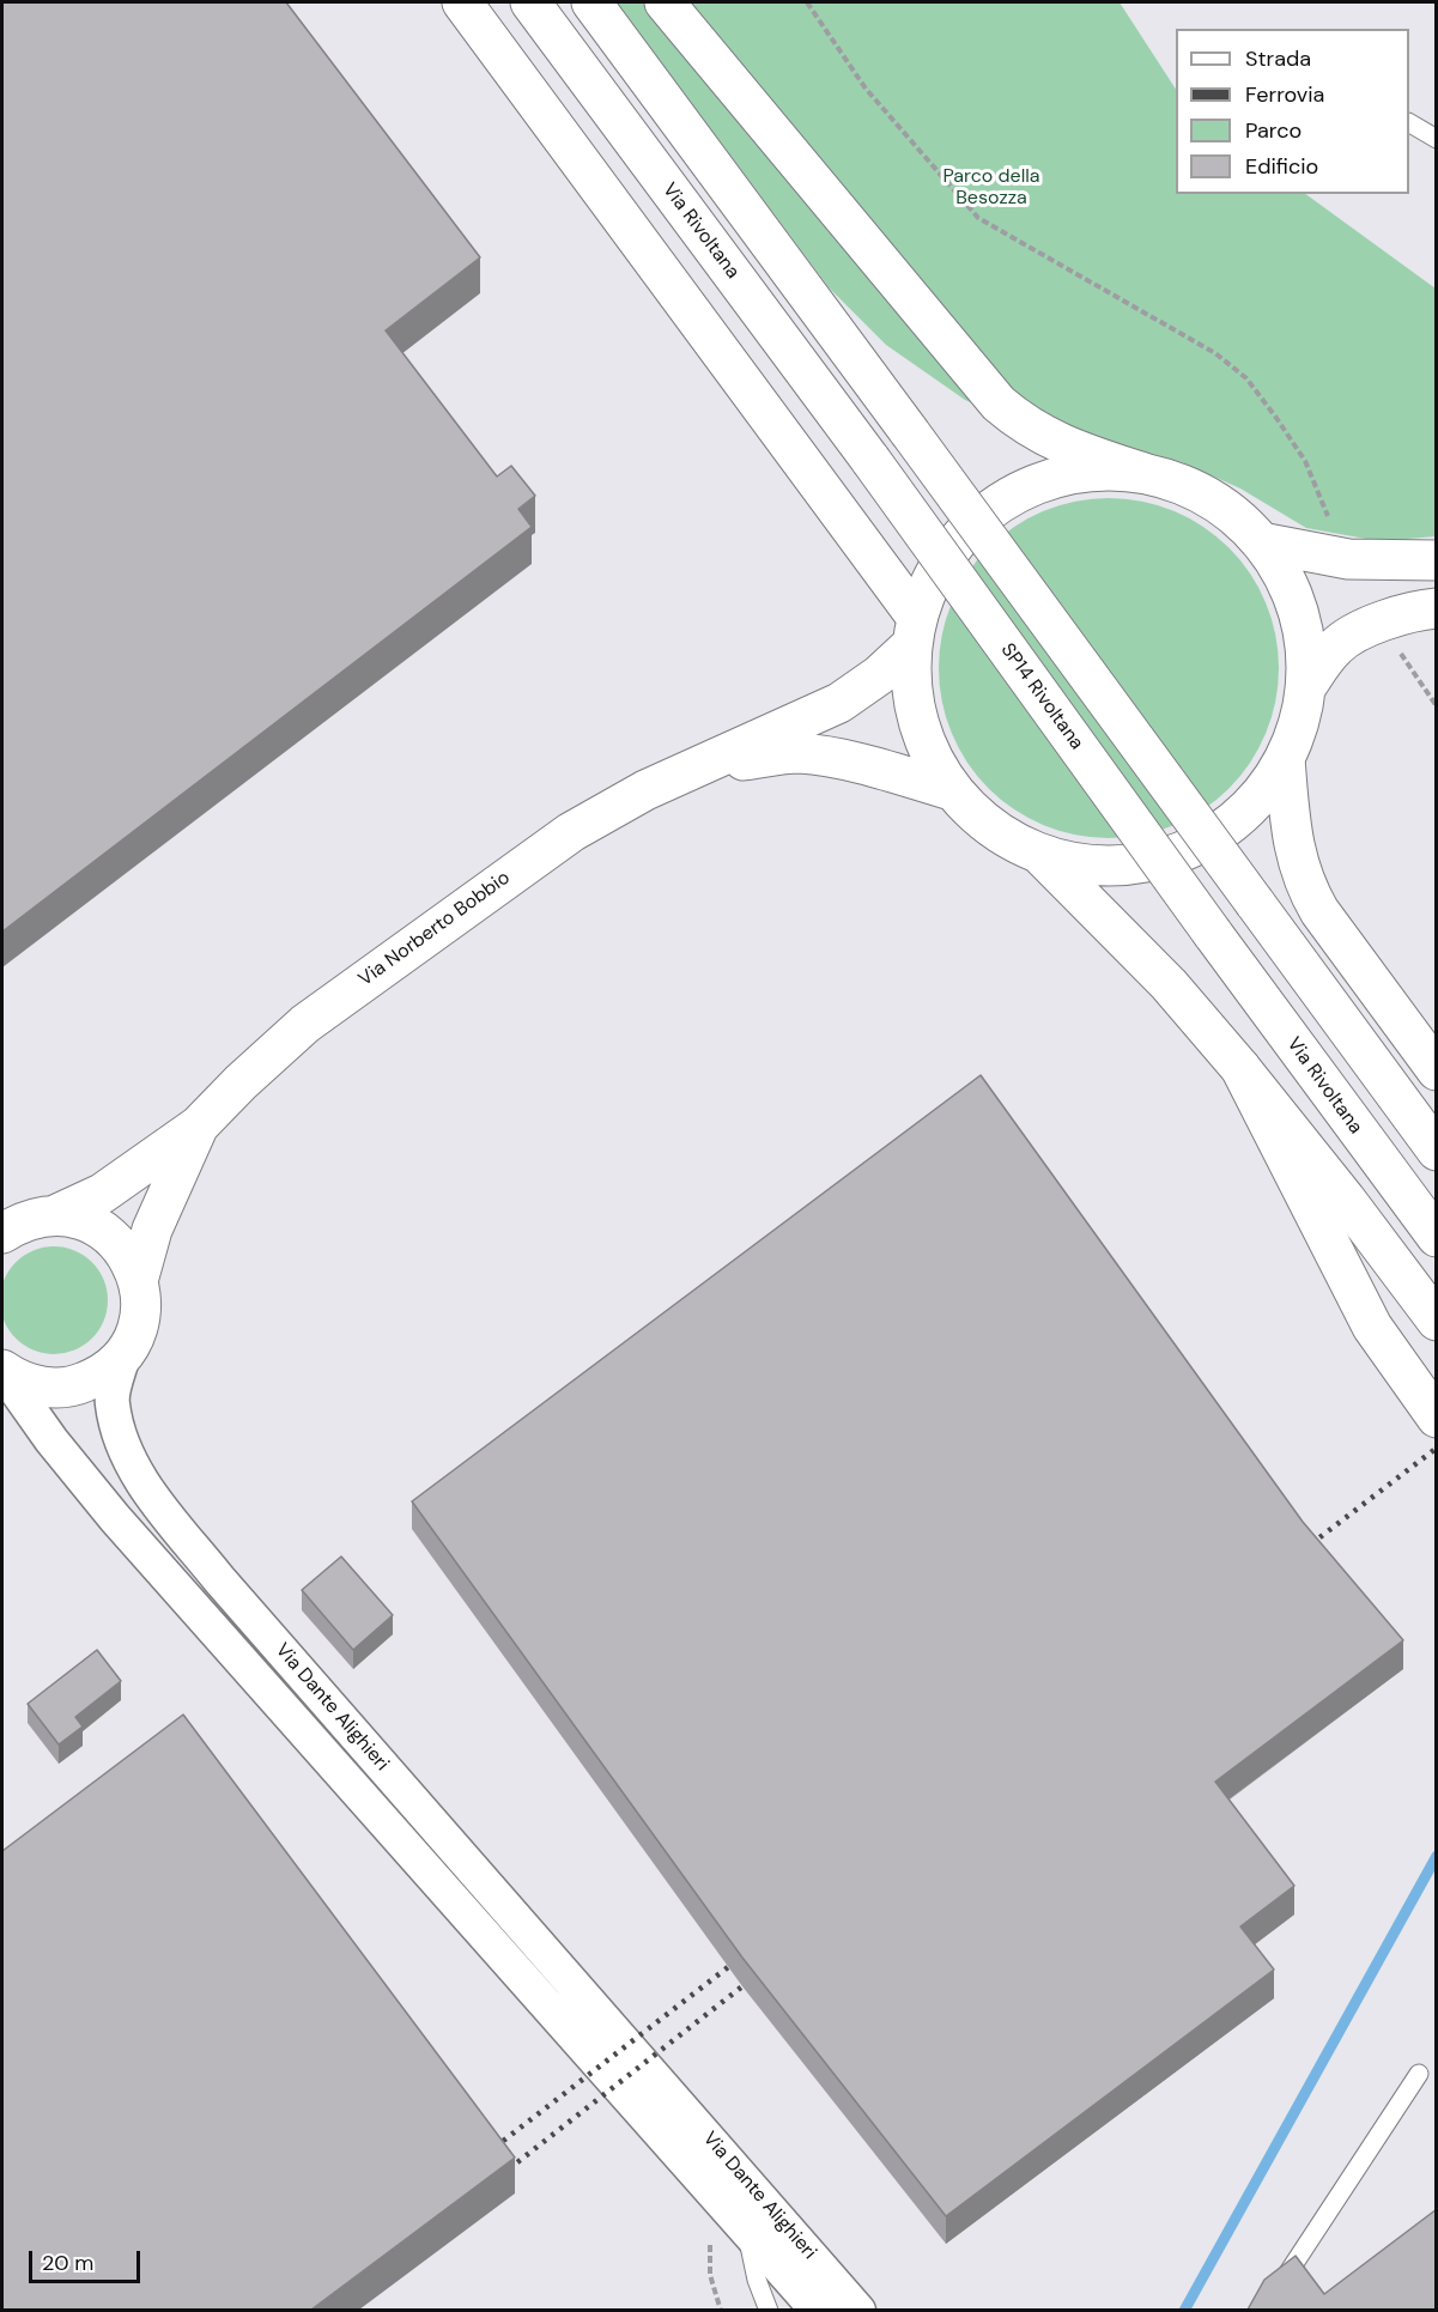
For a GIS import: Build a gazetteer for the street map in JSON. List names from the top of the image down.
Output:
{
  "streets": {
    "main road": ["Via Rivoltana", "SP14 Rivoltana", "Via Norberto Bobbio"],
    "street": ["Via Dante Alighieri"]
  },
  "crossings": [
    ["Via Rivoltana", "SP14 Rivoltana"]
  ],
  "parks": ["Parco della Besozza"],
  "legend": [
    "Strada",
    "Ferrovia",
    "Parco",
    "Edificio"
  ],
  "scale_bar": "20 m"
}
